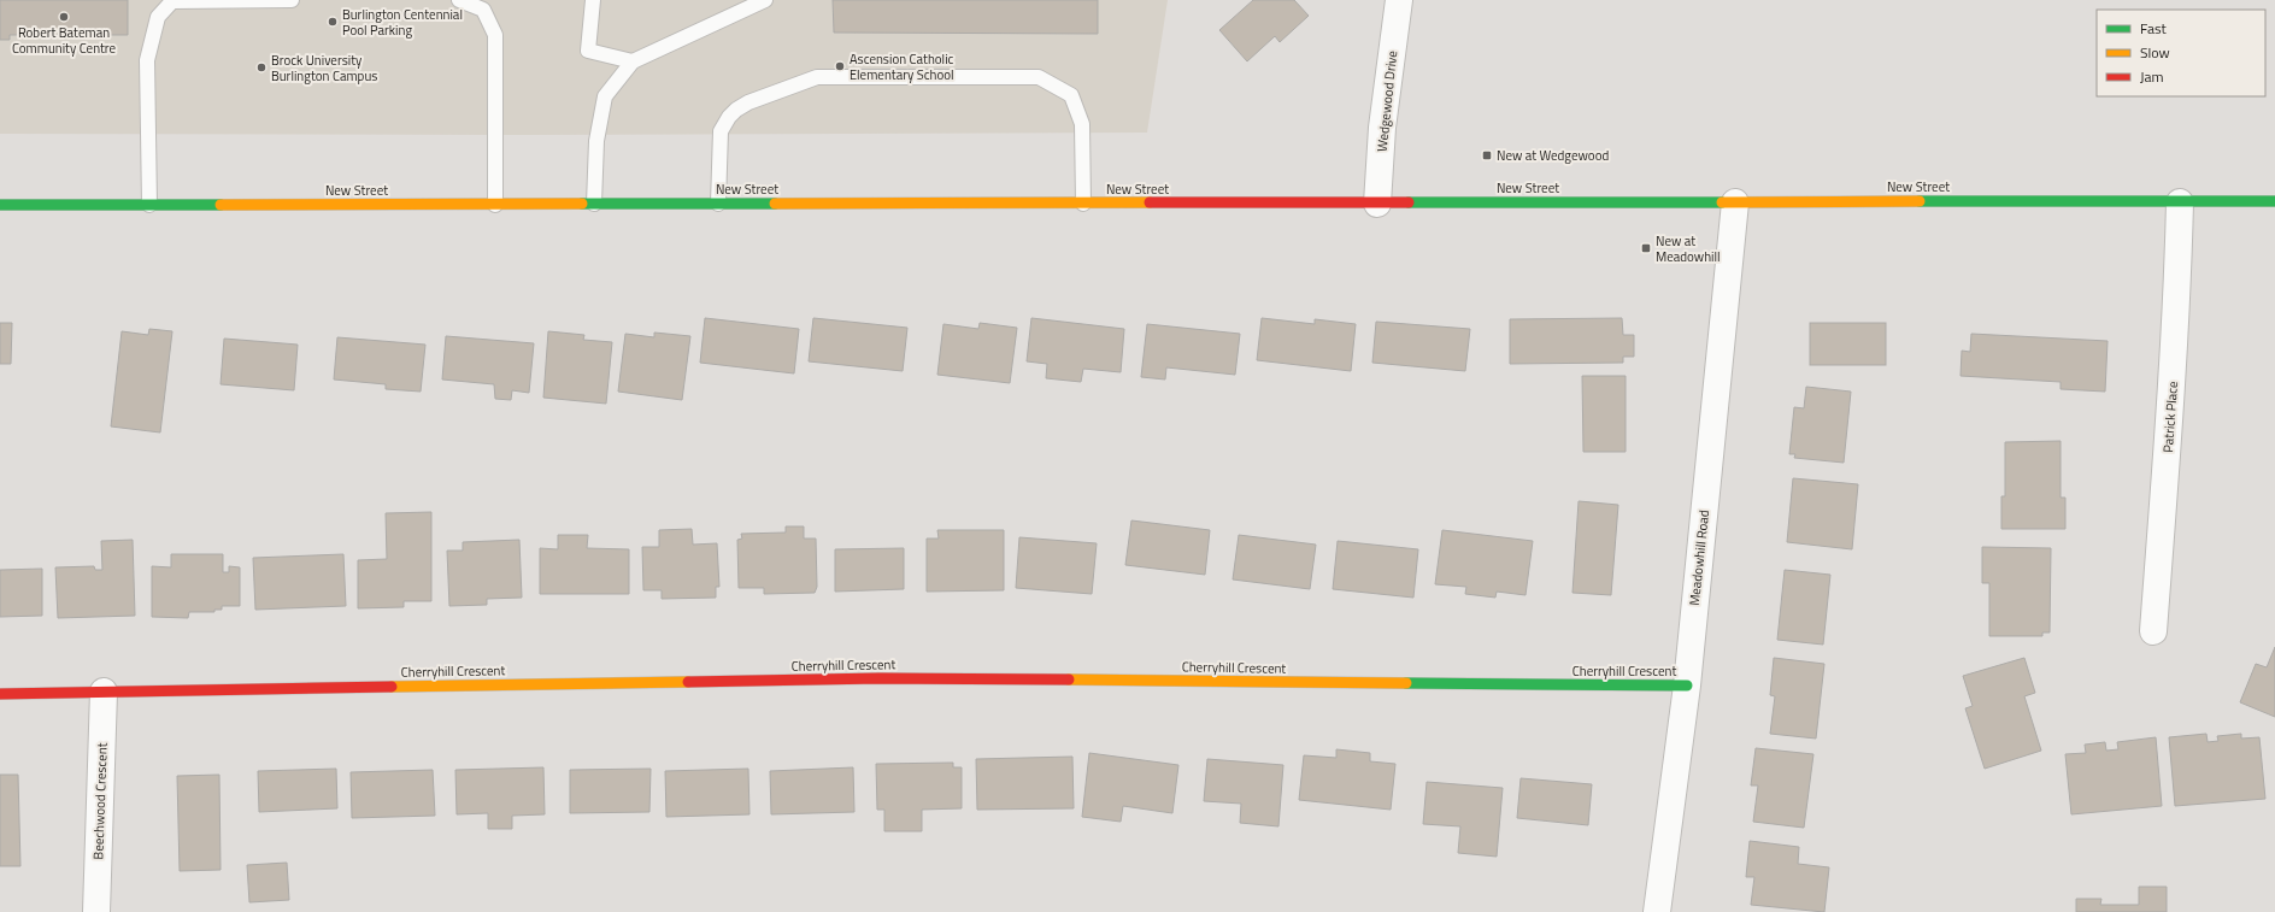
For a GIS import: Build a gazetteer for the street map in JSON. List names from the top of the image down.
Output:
{
  "streets": {
    "main road": ["New Street", "Cherryhill Crescent"],
    "street": [
      "Wedgewood Drive",
      "Patrick Place",
      "Meadowhill Road",
      "Beechwood Crescent"
    ]
  },
  "crossings": [
    ["Wedgewood Drive", "New Street"],
    ["New Street", "Patrick Place"],
    ["New Street", "Meadowhill Road"],
    ["Meadowhill Road", "Cherryhill Crescent"],
    ["Cherryhill Crescent", "Beechwood Crescent"]
  ],
  "places": {
    "other": [
      "Robert Bateman Community Centre",
      "Burlington Centennial Pool Parking",
      "Ascension Catholic Elementary School",
      "Brock University Burlington Campus"
    ],
    "transit": ["New at Wedgewood", "New at Meadowhill"]
  },
  "legend": ["Fast", "Slow", "Jam"]
}
